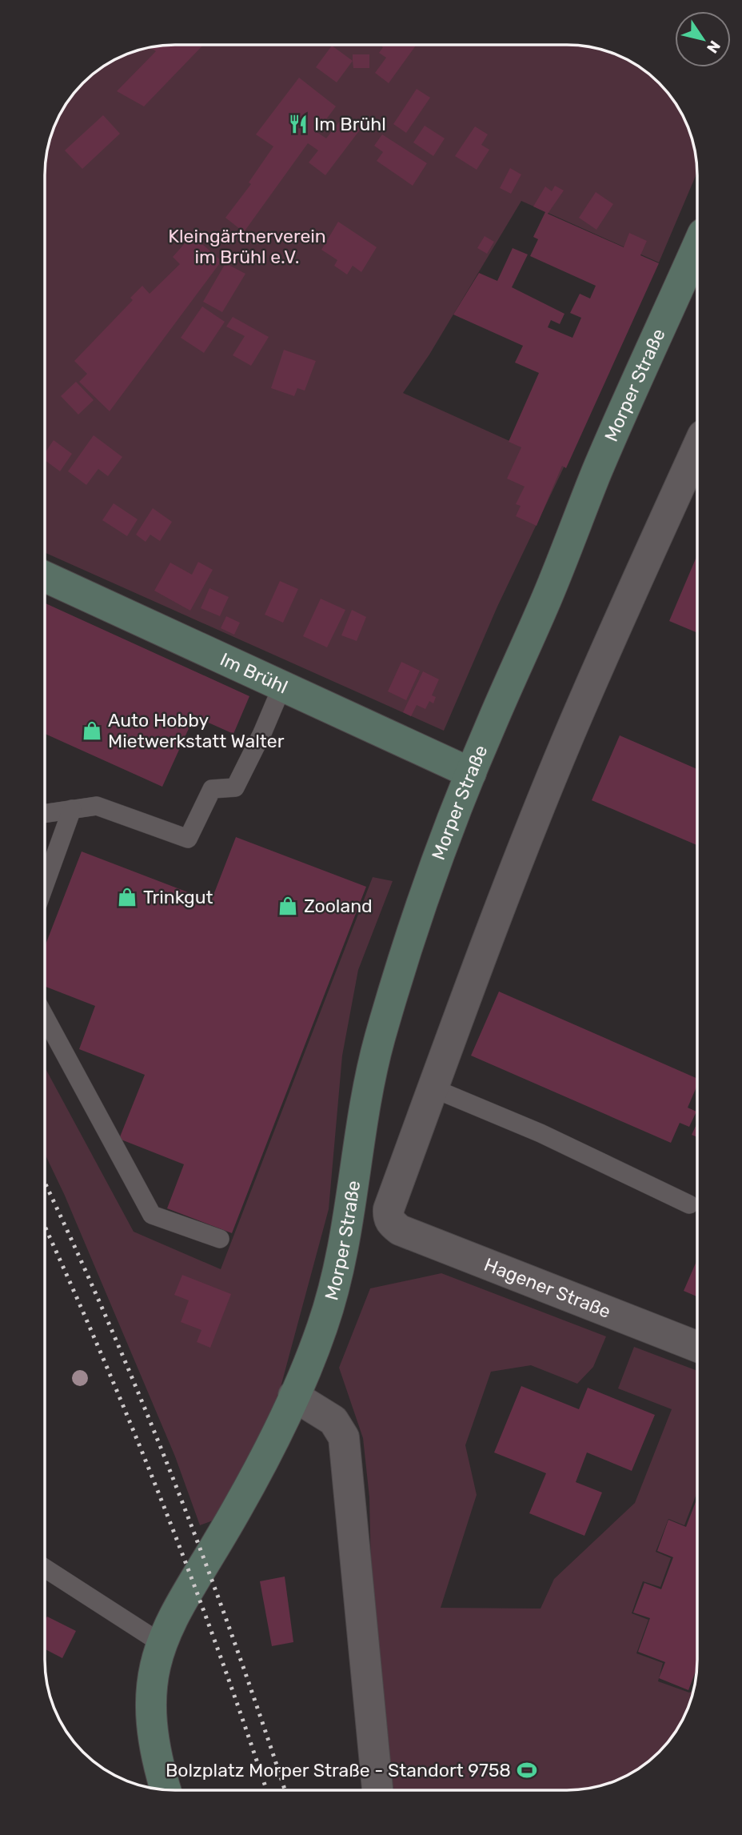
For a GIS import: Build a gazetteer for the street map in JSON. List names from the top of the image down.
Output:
{
  "streets": {
    "main road": ["Morper Straße", "Im Brühl"],
    "street": ["Hagener Straße"]
  },
  "crossings": [
    ["Morper Straße", "Im Brühl"]
  ],
  "parks": ["Kleingärtnerverein im Brühl e.V."],
  "places": {
    "restaurant": ["Im Brühl"],
    "shop": ["Auto Hobby Mietwerkstatt Walter", "Trinkgut", "Zooland"],
    "sports": ["Bolzplatz Morper Straße - Standort 9758"]
  },
  "north": "bottom right"
}
